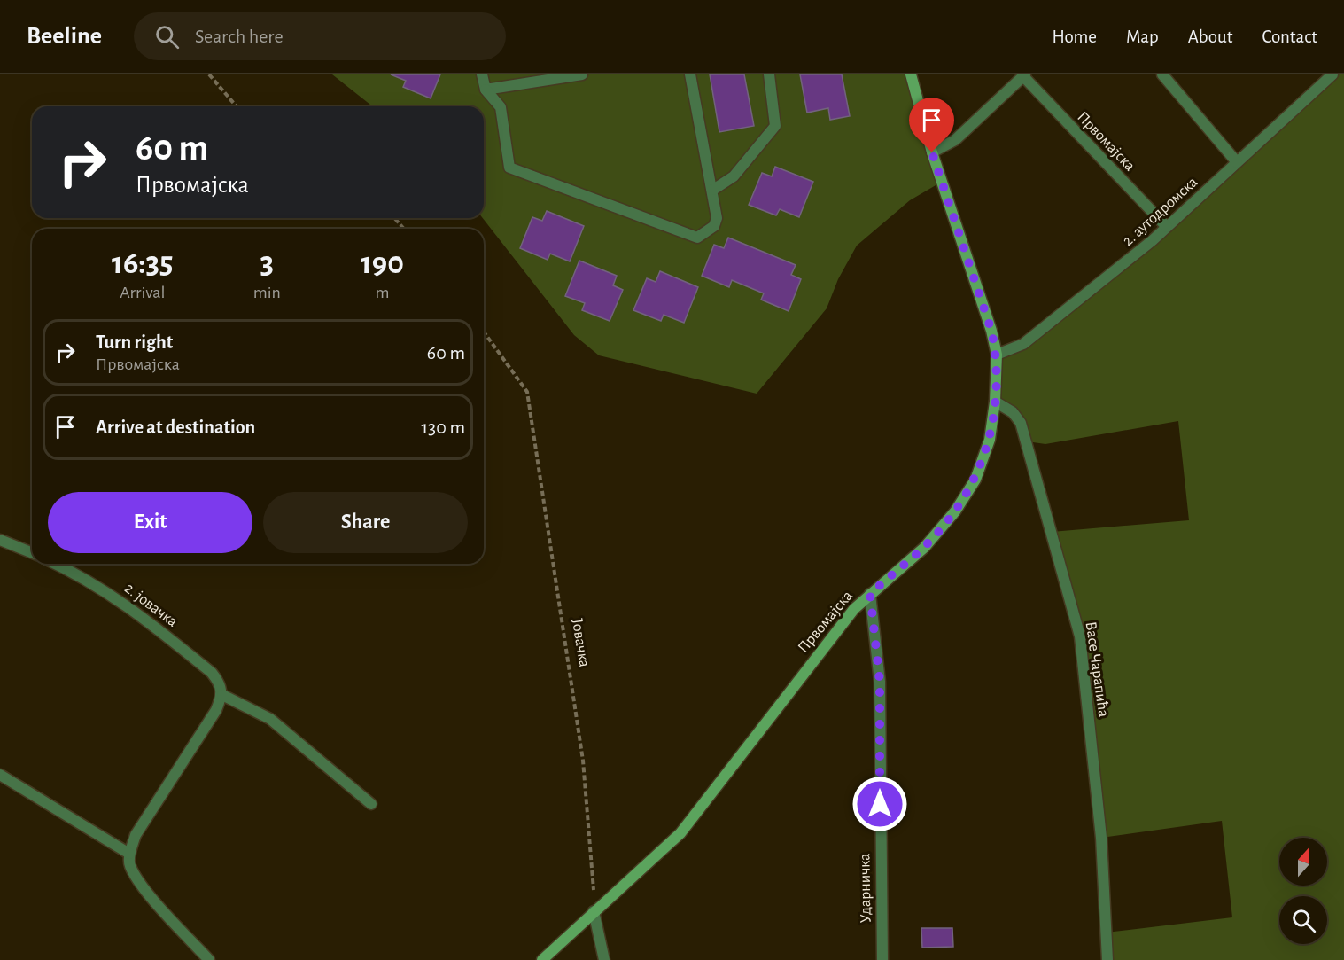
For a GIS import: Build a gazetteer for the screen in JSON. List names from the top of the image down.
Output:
{
  "streets": {
    "main road": ["Првомајска"],
    "street": [
      "2. аутодромска",
      "2. јовачка",
      "Васе Чарапића",
      "Ударничка"
    ],
    "path": ["Јовачка"]
  },
  "crossings": [
    ["Првомајска", "2. аутодромска"],
    ["Првомајска", "Јовачка"],
    ["Првомајска", "Васе Чарапића"],
    ["Првомајска", "Ударничка"]
  ],
  "north": "top",
  "page": {
    "header": "Beeline",
    "search": "Search here",
    "nav": [
      "Home",
      "Map",
      "About",
      "Contact"
    ],
    "turn": ["60 m", "Првомајска"],
    "eta": [
      "16:35",
      "Arrival",
      "3",
      "min",
      "190",
      "m"
    ],
    "list": [
      {
        "name": "Turn right",
        "note": "Првомајска",
        "value": "60 m"
      },
      {
        "name": "Arrive at destination",
        "value": "130 m"
      }
    ],
    "buttons": ["Exit", "Share"]
  }
}
